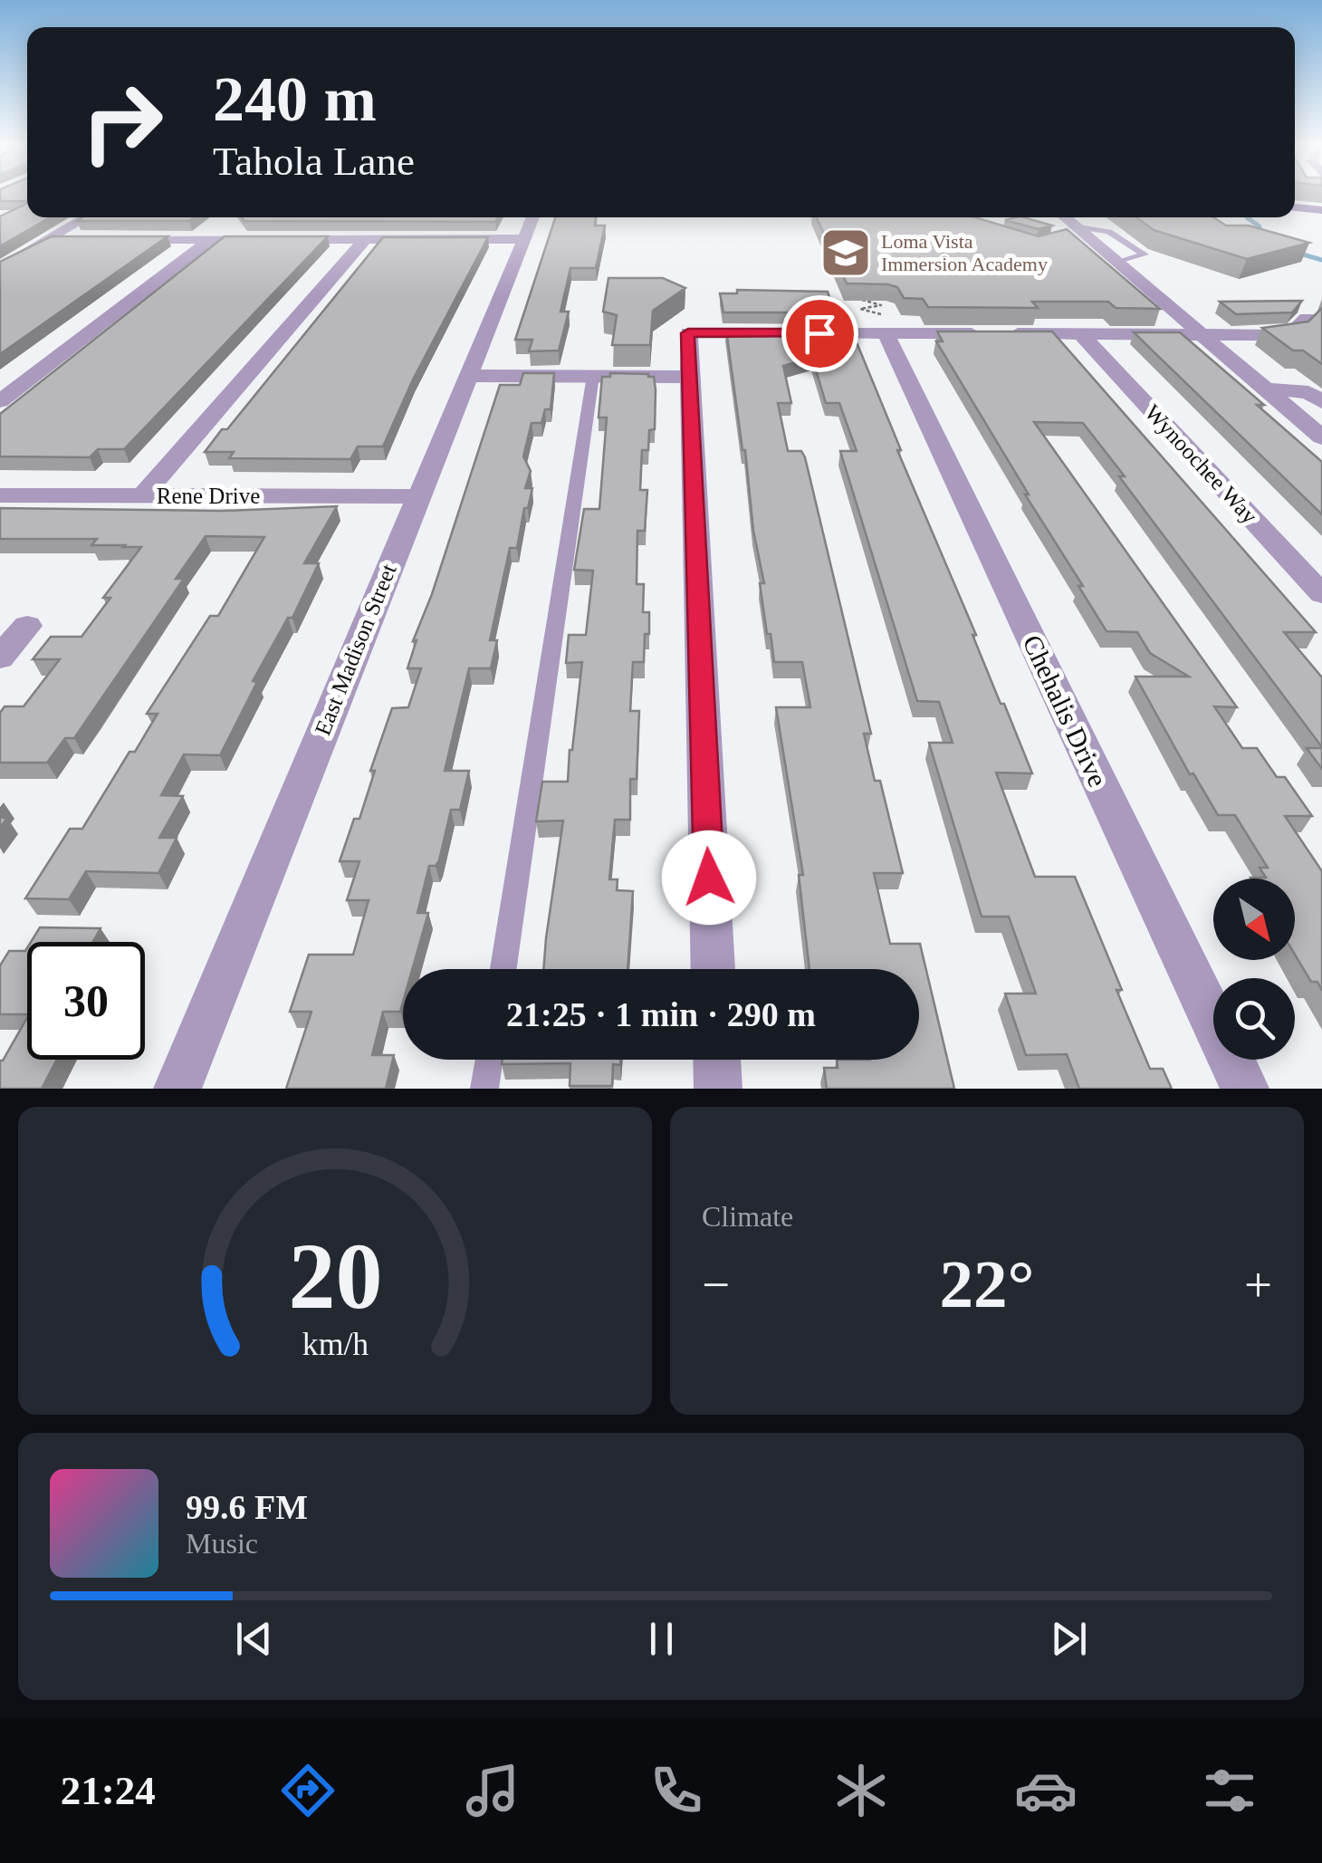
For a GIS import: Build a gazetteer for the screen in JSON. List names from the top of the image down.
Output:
{
  "streets": {
    "street": [
      "Wynoochee Way",
      "Rene Drive",
      "East Madison Street",
      "Chehalis Drive"
    ]
  },
  "crossings": [
    ["Rene Drive", "East Madison Street"]
  ],
  "places": {
    "school or university": ["Loma Vista Immersion Academy"]
  },
  "north": "bottom right",
  "page": {
    "turn": ["240 m", "Tahola Lane"],
    "limit": "30",
    "trip": "21:25 · 1 min · 290 m",
    "tile": "Climate",
    "heat": ["−", "22°", "+"],
    "song": ["99.6 FM", "Music"],
    "tabs": "21:24",
    "gauge": ["20", "km/h"]
  }
}
